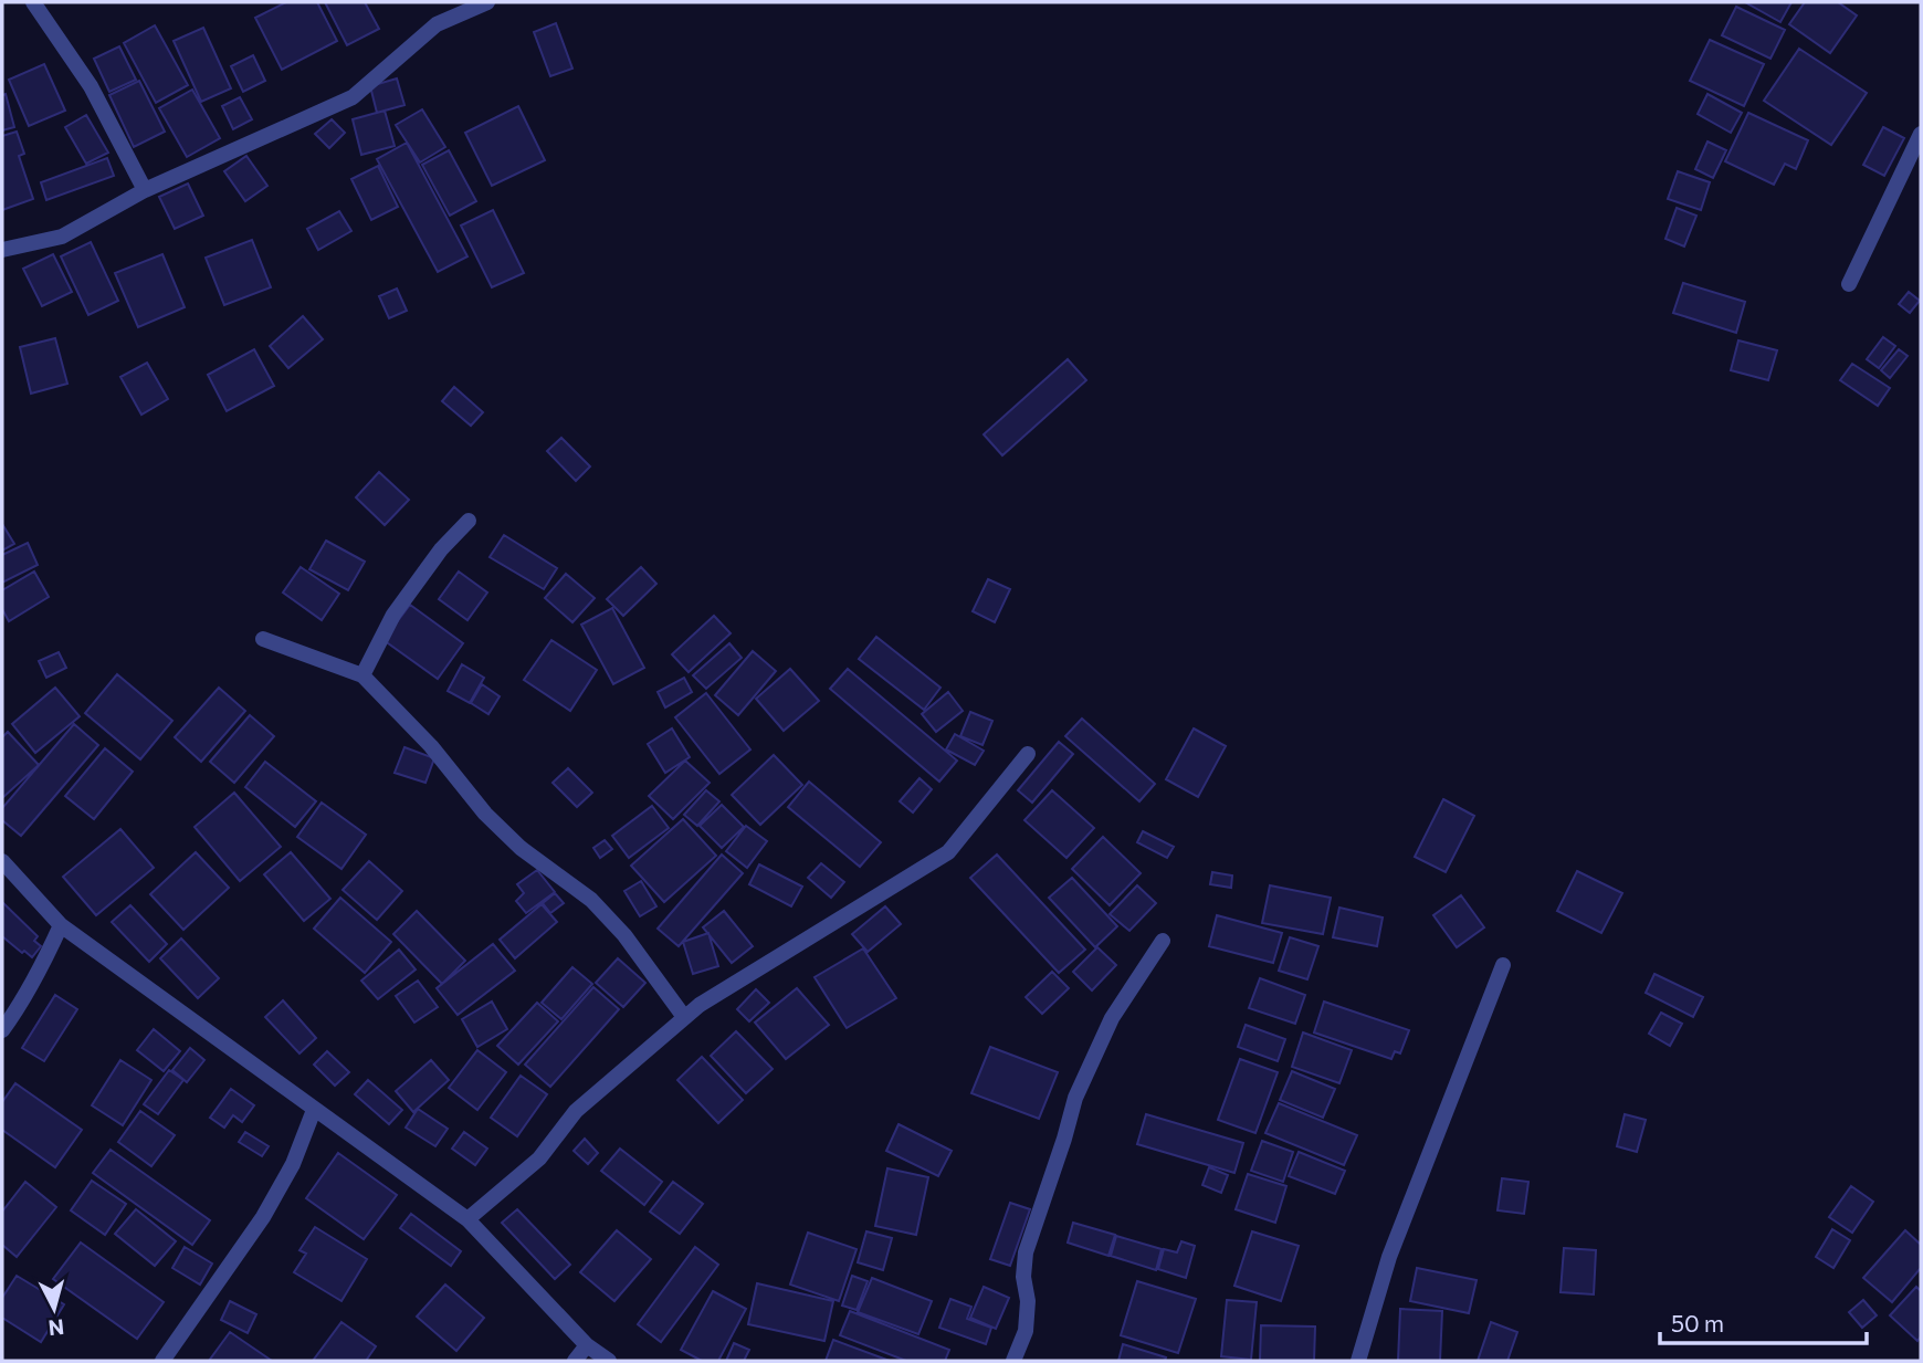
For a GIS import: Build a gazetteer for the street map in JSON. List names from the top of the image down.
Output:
{
  "scale_bar": "50 m",
  "north": "bottom"
}
